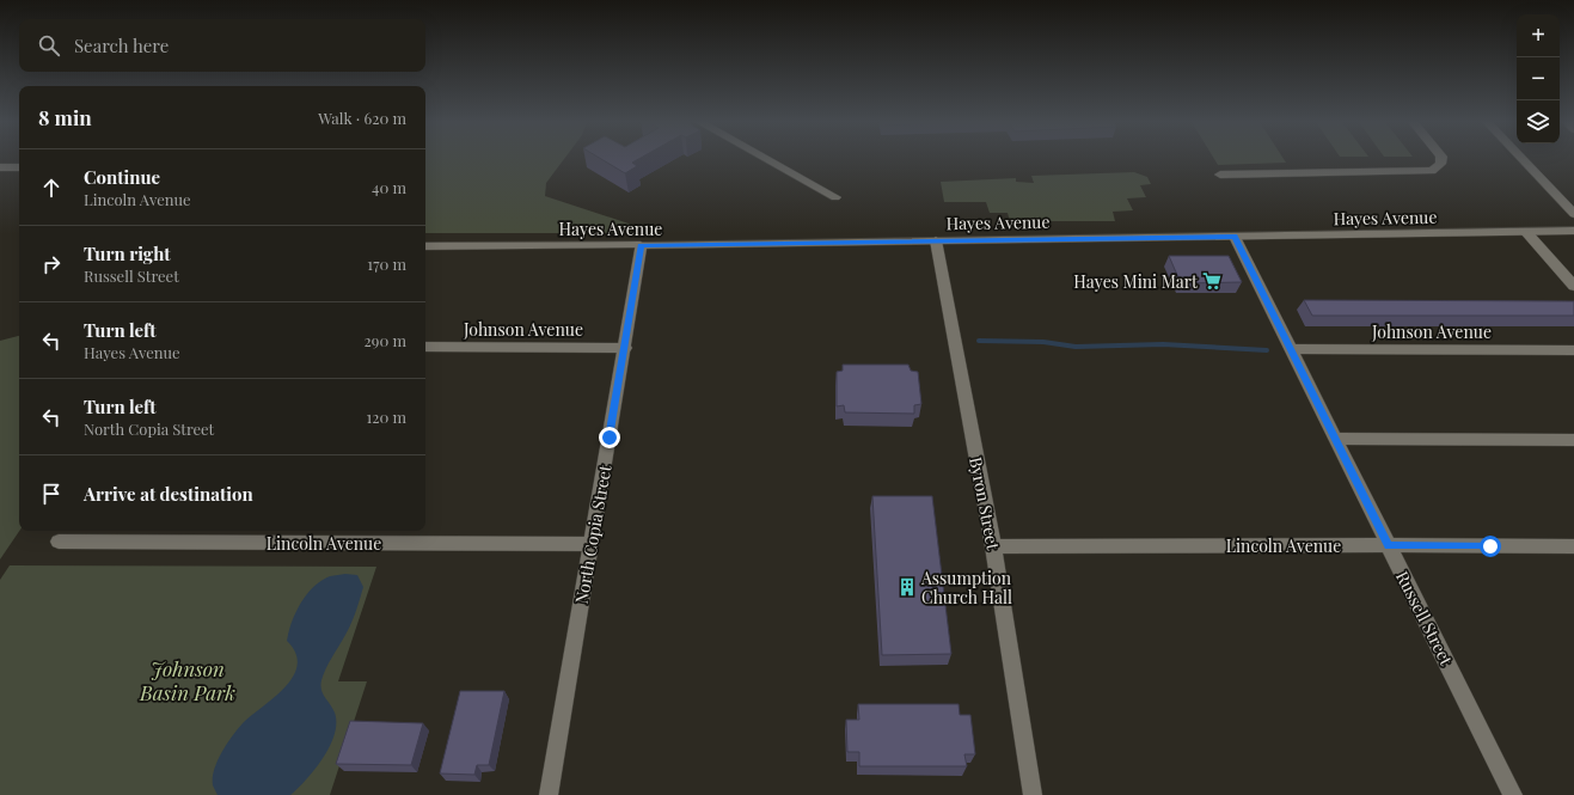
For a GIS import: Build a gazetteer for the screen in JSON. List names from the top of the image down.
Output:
{
  "streets": {
    "street": [
      "Hayes Avenue",
      "Johnson Avenue",
      "Byron Street",
      "North Copia Street",
      "Lincoln Avenue",
      "Russell Street"
    ]
  },
  "crossings": [
    ["Hayes Avenue", "Byron Street"],
    ["Hayes Avenue", "North Copia Street"],
    ["Hayes Avenue", "Russell Street"],
    ["Johnson Avenue", "North Copia Street"],
    ["Johnson Avenue", "Russell Street"],
    ["Byron Street", "Lincoln Avenue"],
    ["North Copia Street", "Lincoln Avenue"],
    ["Lincoln Avenue", "Russell Street"]
  ],
  "parks": ["Johnson Basin Park"],
  "places": {
    "supermarket": ["Hayes Mini Mart"],
    "building": ["Assumption Church Hall"]
  },
  "page": {
    "map_buttons": ["+", "−"],
    "search": "Search here",
    "heading": ["8 min", "Walk · 620 m"],
    "list": [
      ["Continue", "Lincoln Avenue", "40 m"],
      ["Turn right", "Russell Street", "170 m"],
      ["Turn left", "Hayes Avenue", "290 m"],
      ["Turn left", "North Copia Street", "120 m"],
      "Arrive at destination"
    ]
  }
}
